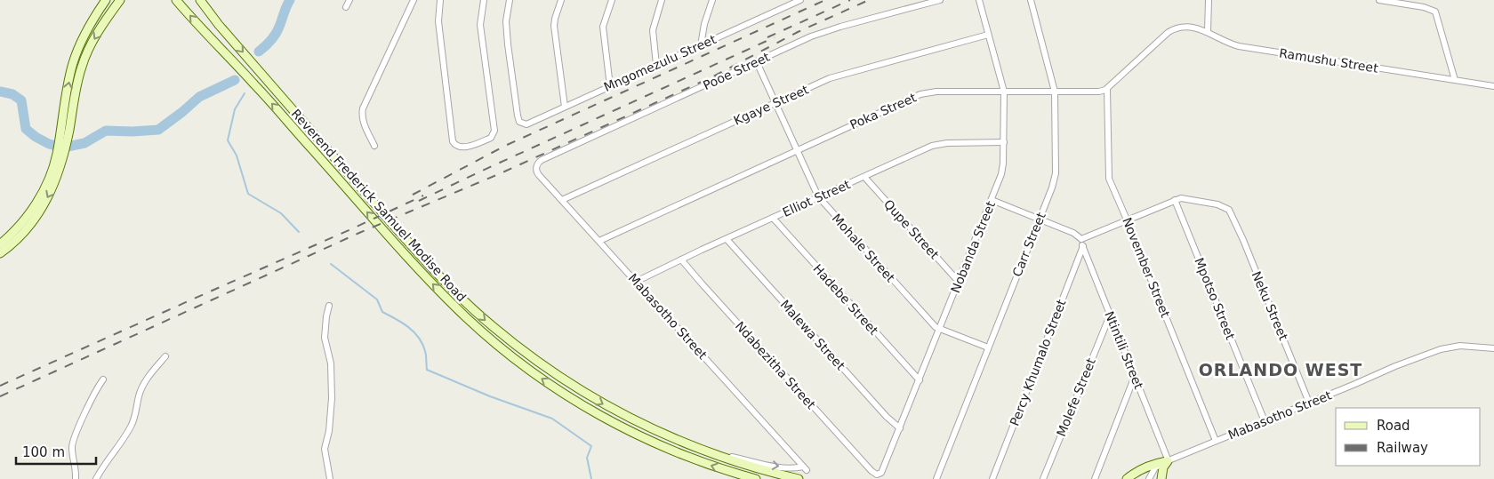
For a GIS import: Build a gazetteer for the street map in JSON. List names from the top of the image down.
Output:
{
  "streets": {
    "main road": ["Reverend Frederick Samuel Modise Road"],
    "street": [
      "Ramushu Street",
      "Mngomezulu Street",
      "Pooe Street",
      "Kgaye Street",
      "Poka Street",
      "Elliot Street",
      "Qupe Street",
      "Carr Street",
      "Nobanda Street",
      "Mohale Street",
      "November Street",
      "Mpotso Street",
      "Hadebe Street",
      "Neku Street",
      "Mabasotho Street",
      "Malewa Street",
      "Ntintili Street",
      "Percy Khumalo Street",
      "Ndabezitha Street",
      "Molefe Street"
    ]
  },
  "crossings": [
    ["Ramushu Street", "Poka Street"],
    ["Ramushu Street", "November Street"],
    ["Pooe Street", "Mohale Street"],
    ["Pooe Street", "Mabasotho Street"],
    ["Kgaye Street", "Nobanda Street"],
    ["Kgaye Street", "Mohale Street"],
    ["Kgaye Street", "Mabasotho Street"],
    ["Poka Street", "Carr Street"],
    ["Poka Street", "Nobanda Street"],
    ["Poka Street", "Mohale Street"],
    ["Poka Street", "November Street"],
    ["Poka Street", "Mabasotho Street"],
    ["Elliot Street", "Qupe Street"],
    ["Elliot Street", "Nobanda Street"],
    ["Elliot Street", "Mohale Street"],
    ["Elliot Street", "Hadebe Street"],
    ["Elliot Street", "Mabasotho Street"],
    ["Elliot Street", "Malewa Street"],
    ["Elliot Street", "Ndabezitha Street"],
    ["Reverend Frederick Samuel Modise Road", "Mabasotho Street"],
    ["Qupe Street", "Nobanda Street"],
    ["Carr Street", "Mohale Street"],
    ["Nobanda Street", "Mohale Street"],
    ["Nobanda Street", "Hadebe Street"],
    ["Nobanda Street", "Malewa Street"],
    ["Nobanda Street", "Ndabezitha Street"],
    ["November Street", "Mabasotho Street"],
    ["Mpotso Street", "Neku Street"],
    ["Mpotso Street", "Mabasotho Street"],
    ["Neku Street", "Mabasotho Street"],
    ["Mabasotho Street", "Ntintili Street"],
    ["Ntintili Street", "Percy Khumalo Street"],
    ["Ntintili Street", "Molefe Street"]
  ],
  "districts": ["ORLANDO WEST"],
  "legend": ["Road", "Railway"],
  "scale_bar": "100 m"
}
